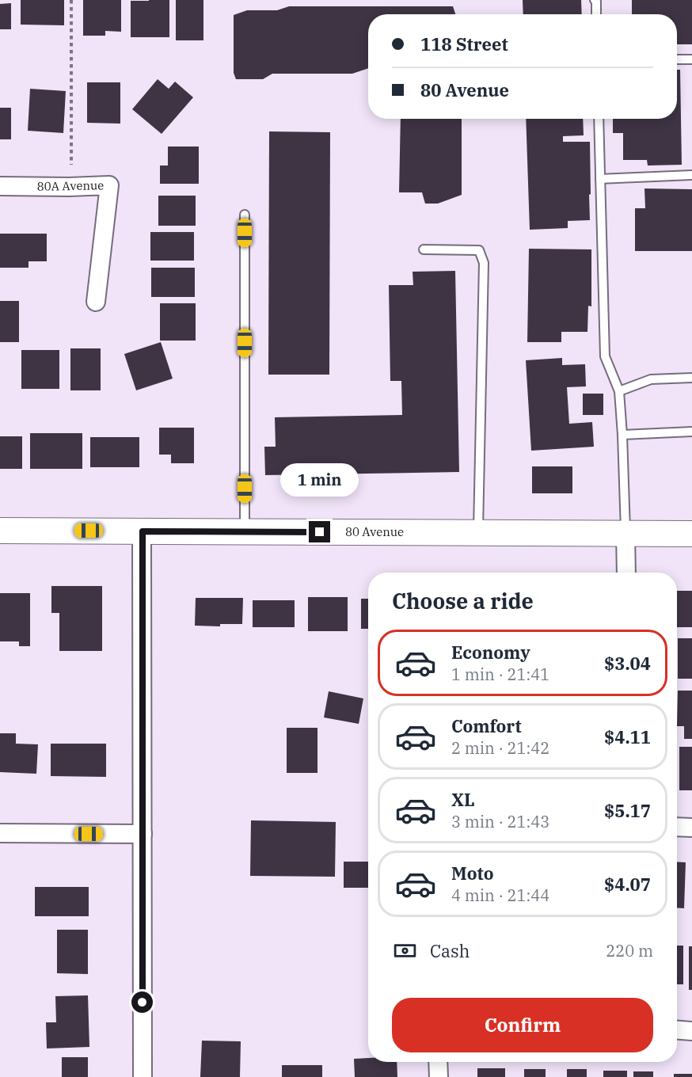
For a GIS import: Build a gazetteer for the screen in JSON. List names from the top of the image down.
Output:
{
  "streets": {
    "street": ["80A Avenue", "80 Avenue"]
  },
  "page": {
    "banner": ["118 Street", "80 Avenue"],
    "bubble": "1 min",
    "heading": "Choose a ride",
    "list": [
      {
        "name": "Economy",
        "note": "1 min · 21:41",
        "value": "$3.04"
      },
      {
        "name": "Comfort",
        "note": "2 min · 21:42",
        "value": "$4.11"
      },
      {
        "name": "XL",
        "note": "3 min · 21:43",
        "value": "$5.17"
      },
      {
        "name": "Moto",
        "note": "4 min · 21:44",
        "value": "$4.07"
      }
    ],
    "pay": ["Cash", "220 m"],
    "buttons": "Confirm"
  }
}
